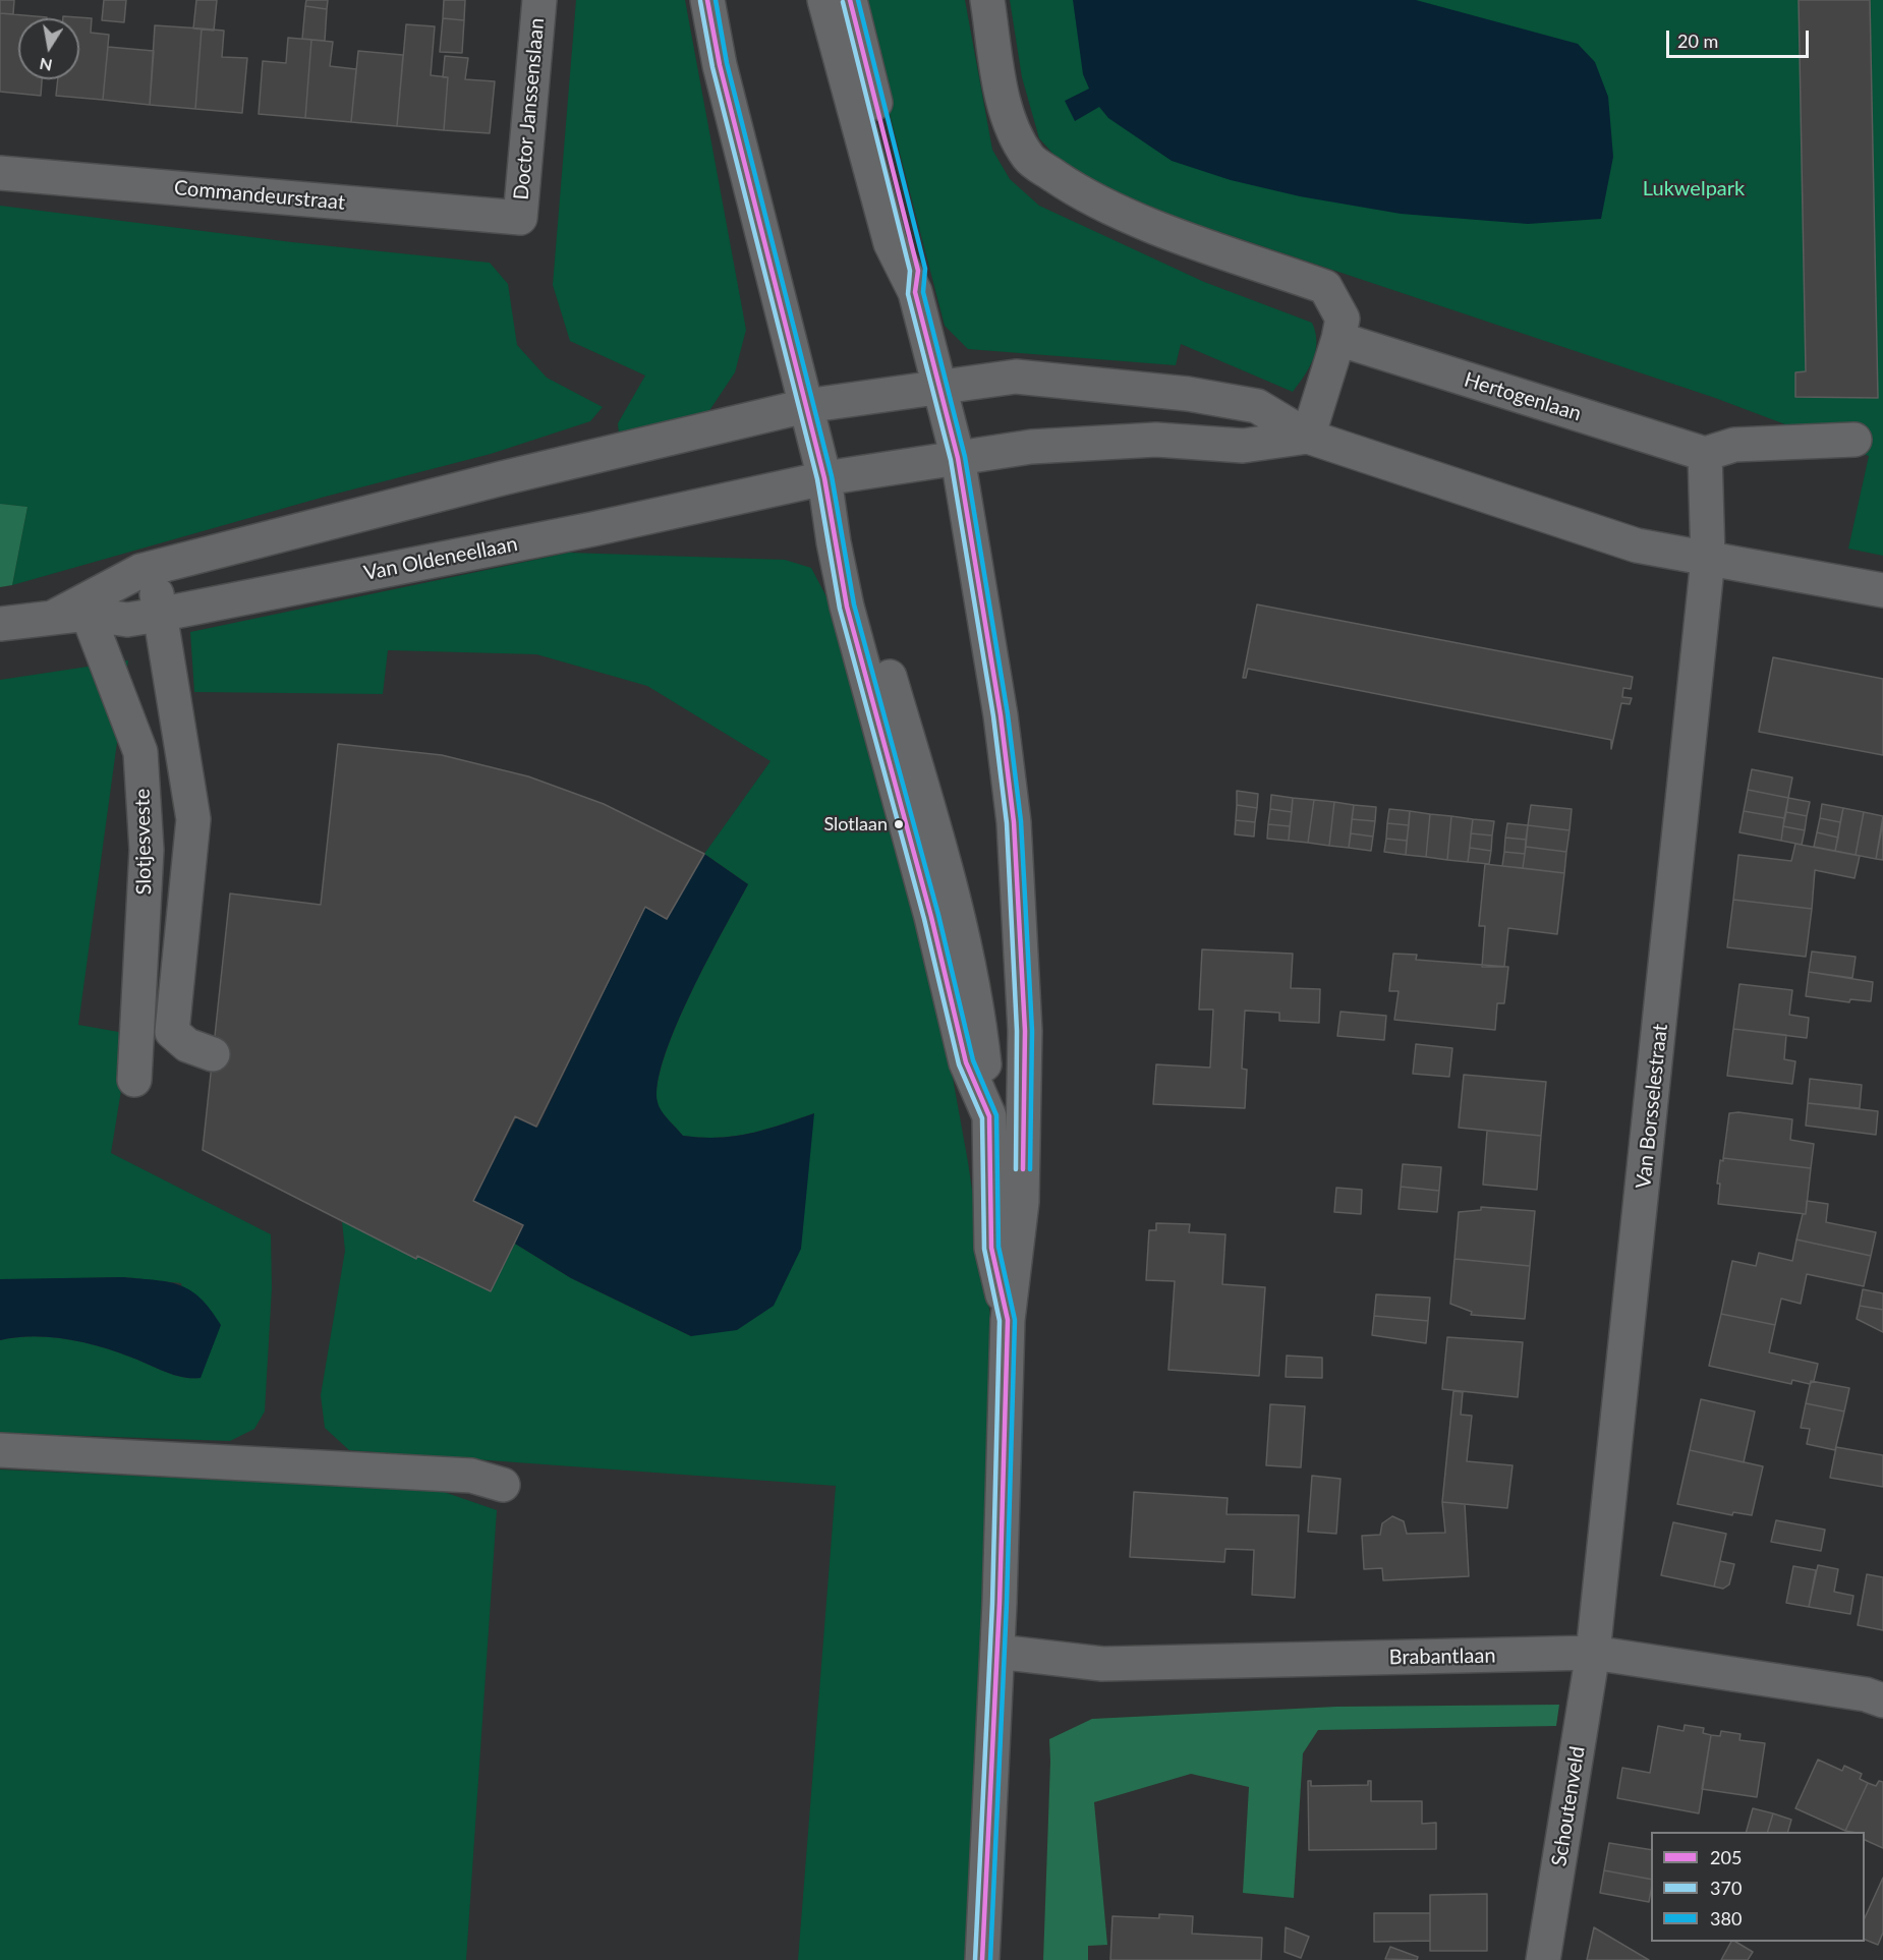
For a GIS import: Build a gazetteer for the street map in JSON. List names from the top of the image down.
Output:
{
  "streets": {
    "street": [
      "Doctor Janssenslaan",
      "Commandeurstraat",
      "Hertogenlaan",
      "Van Oldeneellaan",
      "Slotjesveste",
      "Van Borsselestraat",
      "Brabantlaan",
      "Schoutenveld"
    ]
  },
  "crossings": [
    ["Doctor Janssenslaan", "Commandeurstraat"],
    ["Van Oldeneellaan", "Slotjesveste"],
    ["Van Borsselestraat", "Brabantlaan"],
    ["Van Borsselestraat", "Schoutenveld"],
    ["Brabantlaan", "Schoutenveld"]
  ],
  "parks": ["Lukwelpark"],
  "places": ["Slotlaan"],
  "lines": ["transit line 205", "transit line 380", "transit line 370"],
  "legend": ["205", "370", "380"],
  "scale_bar": "20 m",
  "north": "bottom"
}
